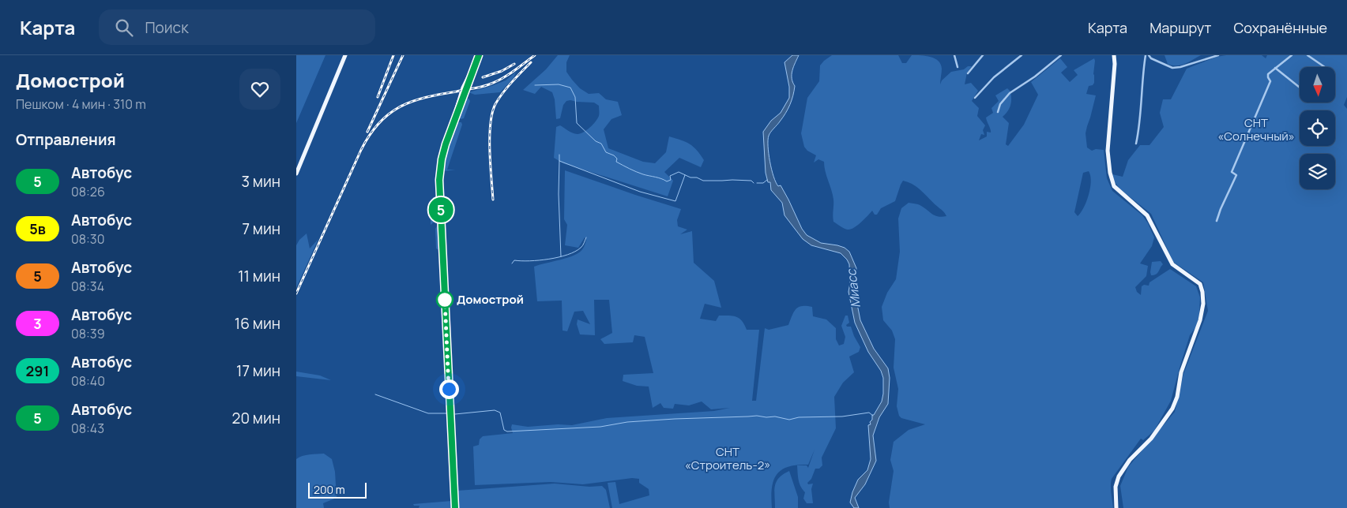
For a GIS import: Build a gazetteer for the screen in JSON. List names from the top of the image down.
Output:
{
  "water": ["Миасс"],
  "parks": ["СНТ «Солнечный»", "СНТ «Строитель-2»"],
  "places": ["Домострой"],
  "lines": ["bus line 5"],
  "scale_bar": "200 m",
  "north": "bottom",
  "page": {
    "header": "Карта",
    "search": "Поиск",
    "nav": ["Карта", "Маршрут", "Сохранённые"],
    "heading": [
      ["Домострой", "Пешком · 4 мин · 310 m"],
      "Отправления"
    ],
    "on_map": "5",
    "list": [
      {
        "mark": "5",
        "name": "Автобус",
        "note": "08:26",
        "value": "3 мин"
      },
      {
        "mark": "5в",
        "name": "Автобус",
        "note": "08:30",
        "value": "7 мин"
      },
      {
        "mark": "5",
        "name": "Автобус",
        "note": "08:34",
        "value": "11 мин"
      },
      {
        "mark": "3",
        "name": "Автобус",
        "note": "08:39",
        "value": "16 мин"
      },
      {
        "mark": "291",
        "name": "Автобус",
        "note": "08:40",
        "value": "17 мин"
      },
      {
        "mark": "5",
        "name": "Автобус",
        "note": "08:43",
        "value": "20 мин"
      }
    ],
    "scale": "200 m"
  }
}
